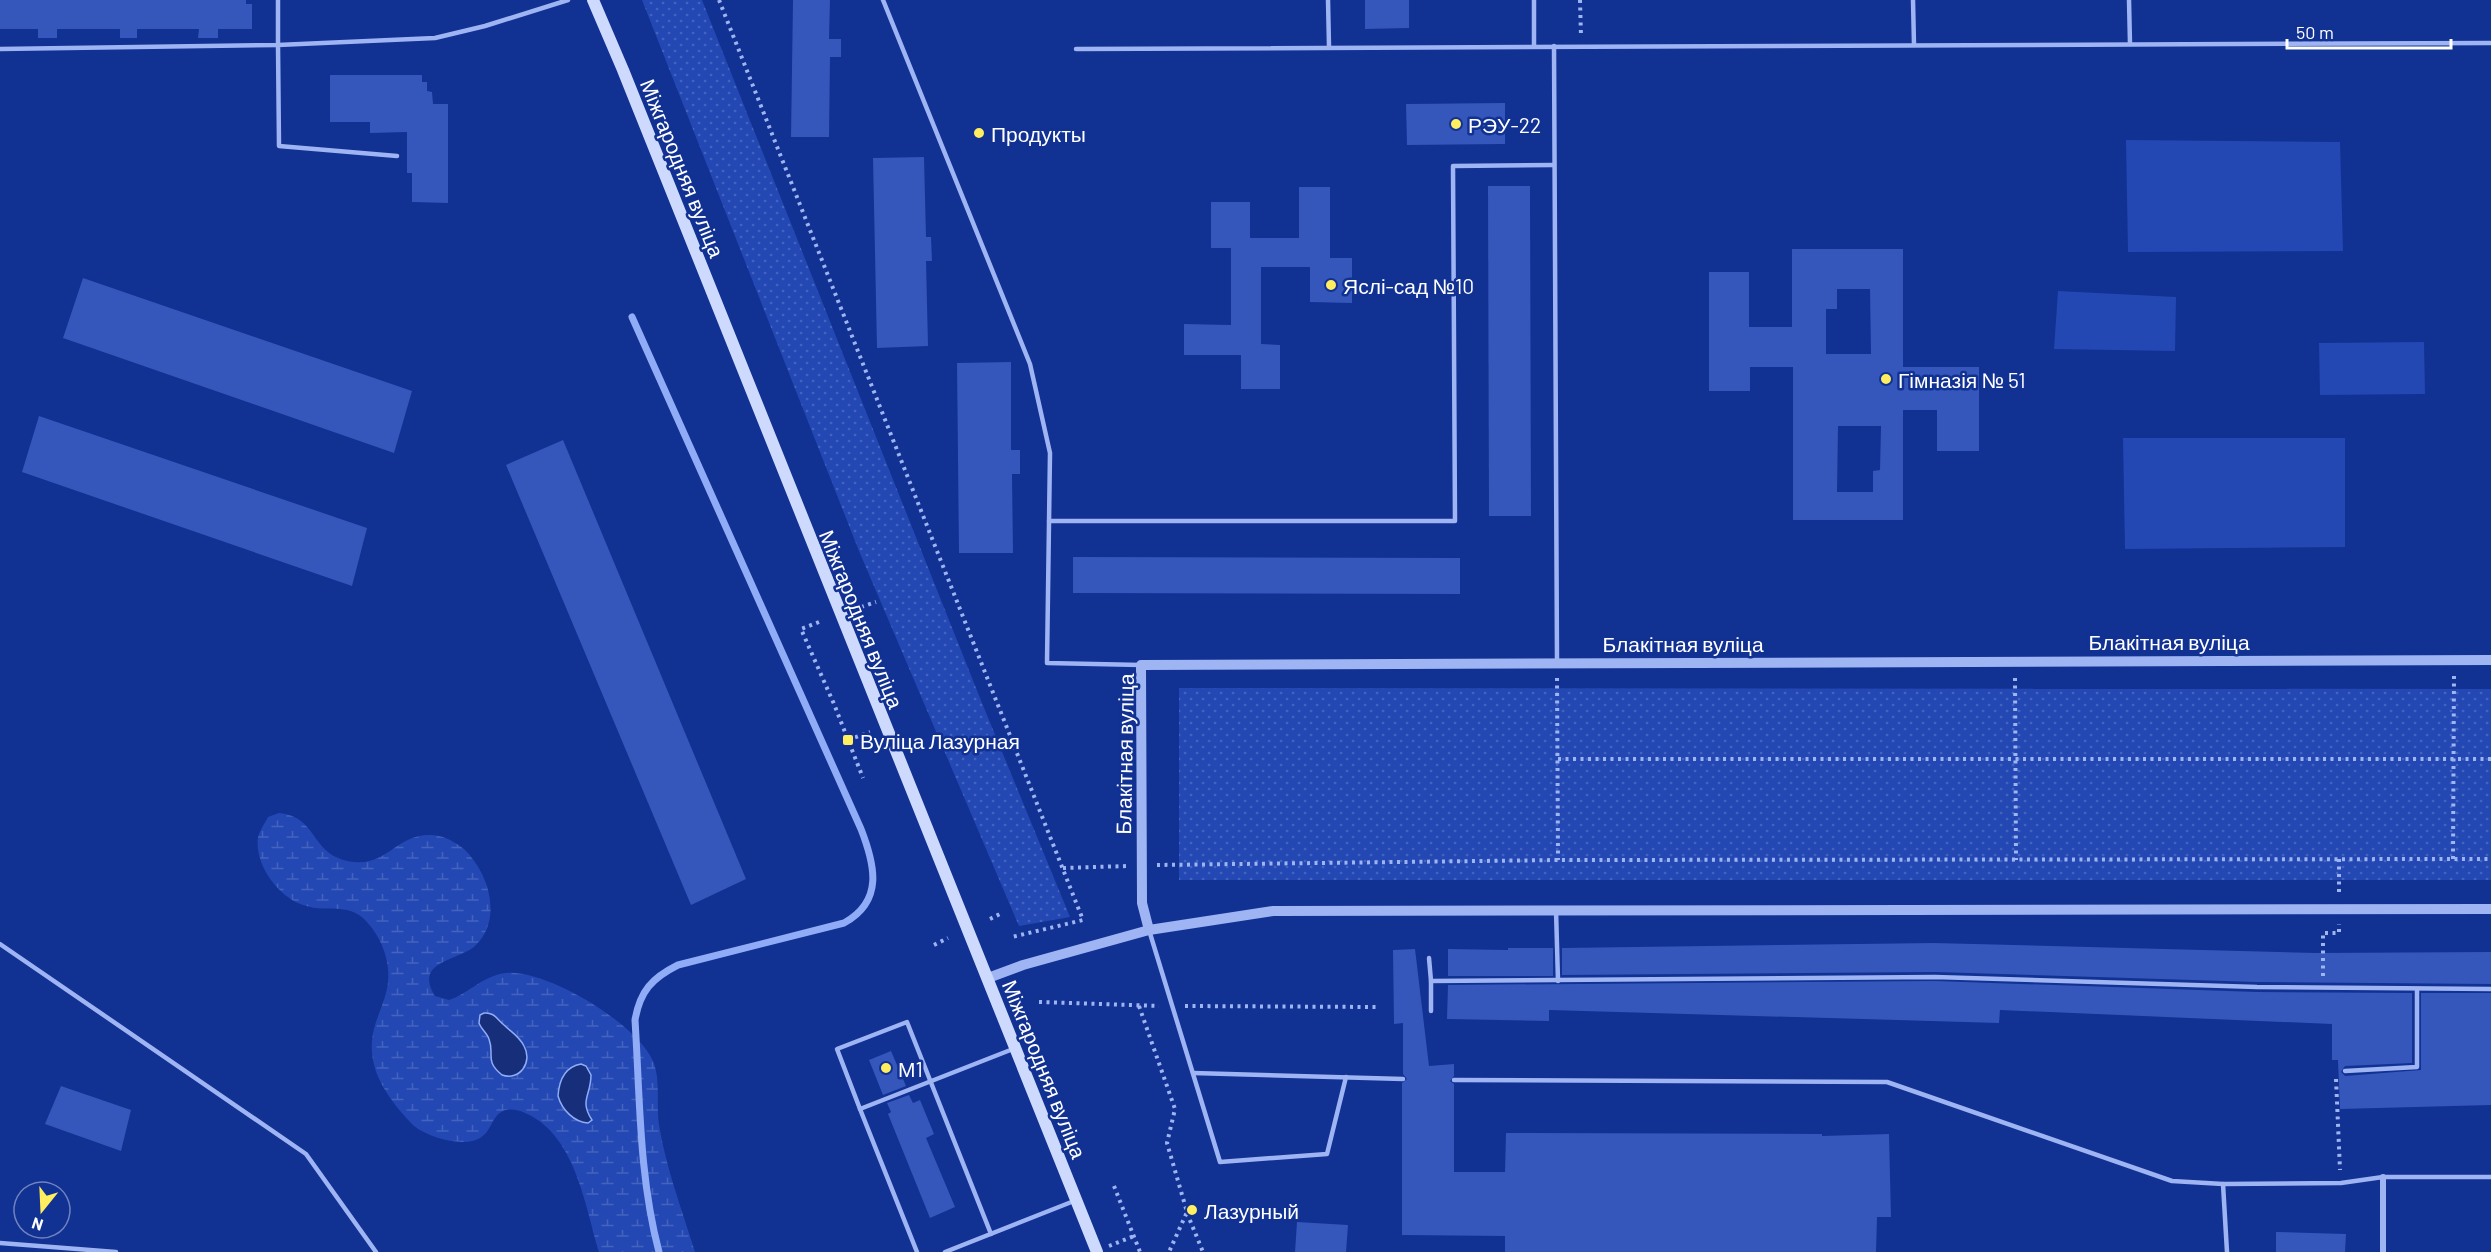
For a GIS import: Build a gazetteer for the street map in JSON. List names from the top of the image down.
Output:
{
  "streets": {
    "main road": ["Міжгародняя вуліца"],
    "street": ["Блакітная вуліца"]
  },
  "places": {
    "other": [
      "РЭУ-22",
      "Продукты",
      "Яслі-сад №10",
      "Гімназія № 51",
      "М1",
      "Лазурный"
    ],
    "transit": ["Вуліца Лазурная"]
  },
  "scale_bar": "50 m",
  "north": "bottom"
}
